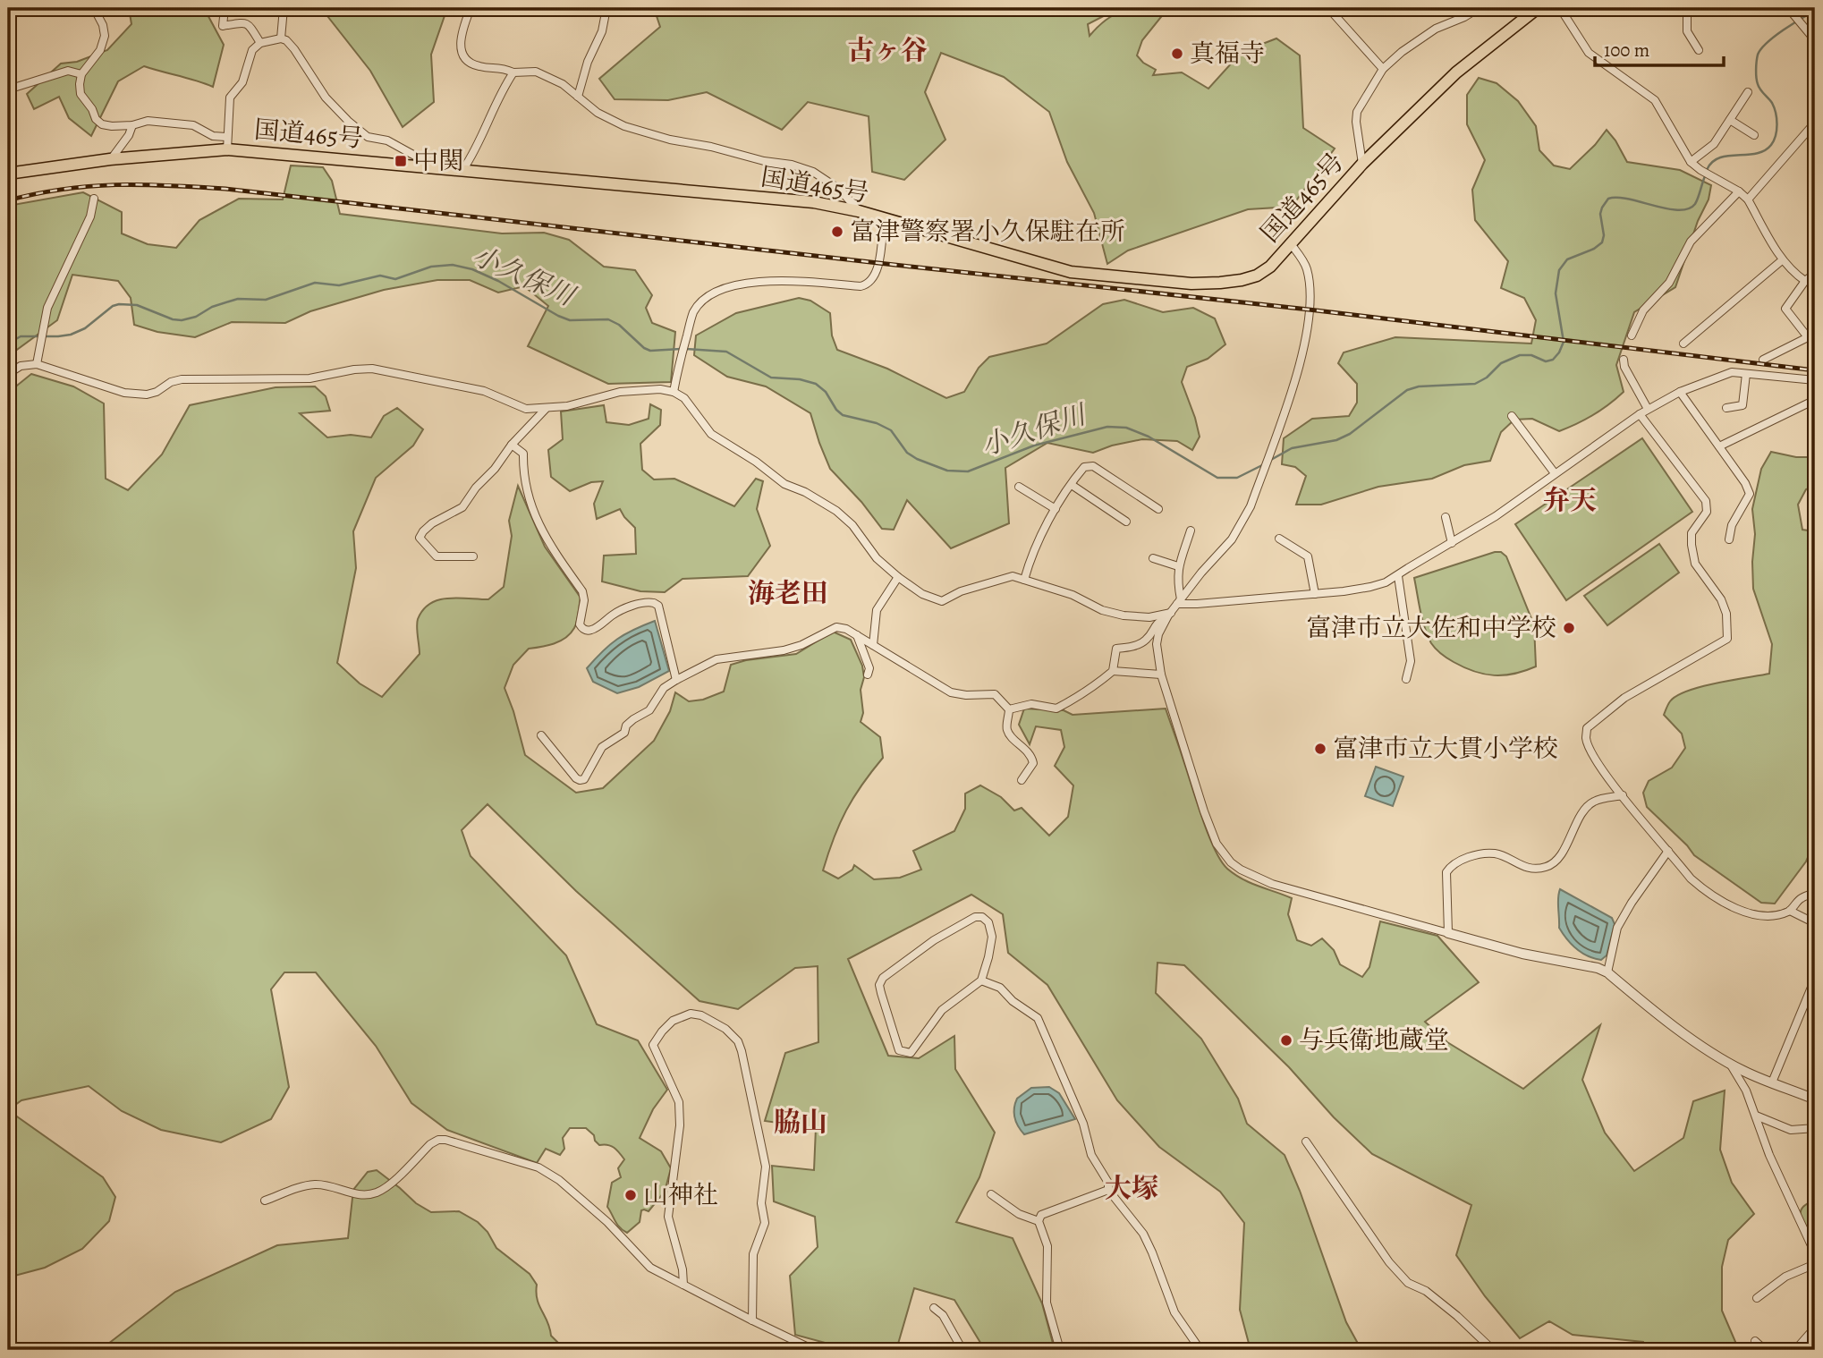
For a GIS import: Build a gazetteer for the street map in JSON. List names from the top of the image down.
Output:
{
  "streets": {
    "highway": ["国道465号"]
  },
  "districts": [
    "古ヶ谷",
    "弁天",
    "海老田",
    "脇山",
    "大塚"
  ],
  "water": ["小久保川"],
  "places": {
    "other": [
      "真福寺",
      "富津警察署小久保駐在所",
      "富津市立大佐和中学校",
      "富津市立大貫小学校",
      "与兵衛地蔵堂",
      "山神社"
    ],
    "transit": ["中関"]
  },
  "scale_bar": "100 m"
}
